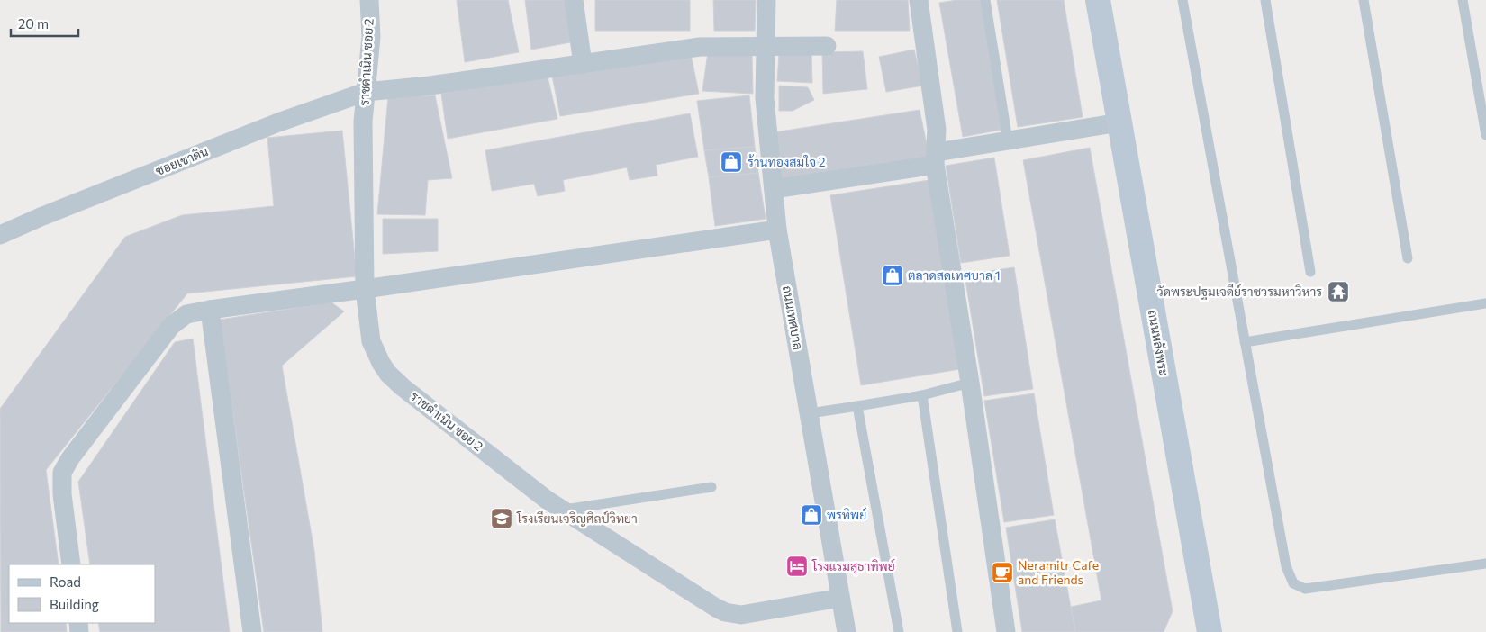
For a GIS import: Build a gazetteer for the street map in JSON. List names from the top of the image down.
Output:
{
  "streets": {
    "main road": ["ถนนหลังพระ"],
    "street": ["ราชดำเนิน ซอย 2", "ซอยเขาดิน", "ถนนเทศบาล"]
  },
  "crossings": [
    ["ราชดำเนิน ซอย 2", "ซอยเขาดิน"],
    ["ราชดำเนิน ซอย 2", "ถนนเทศบาล"],
    ["ซอยเขาดิน", "ถนนเทศบาล"]
  ],
  "places": {
    "shop": ["ร้านทองสมใจ 2", "ตลาดสดเทศบาล 1", "พรทิพย์"],
    "temple": ["วัดพระปฐมเจดีย์ราชวรมหาวิหาร"],
    "school or university": ["โรงเรียนเจริญศิลป์วิทยา"],
    "hotel": ["โรงแรมสุธาทิพย์"],
    "cafe": ["Neramitr Cafe and Friends"]
  },
  "legend": ["Road", "Building"],
  "scale_bar": "20 m"
}
